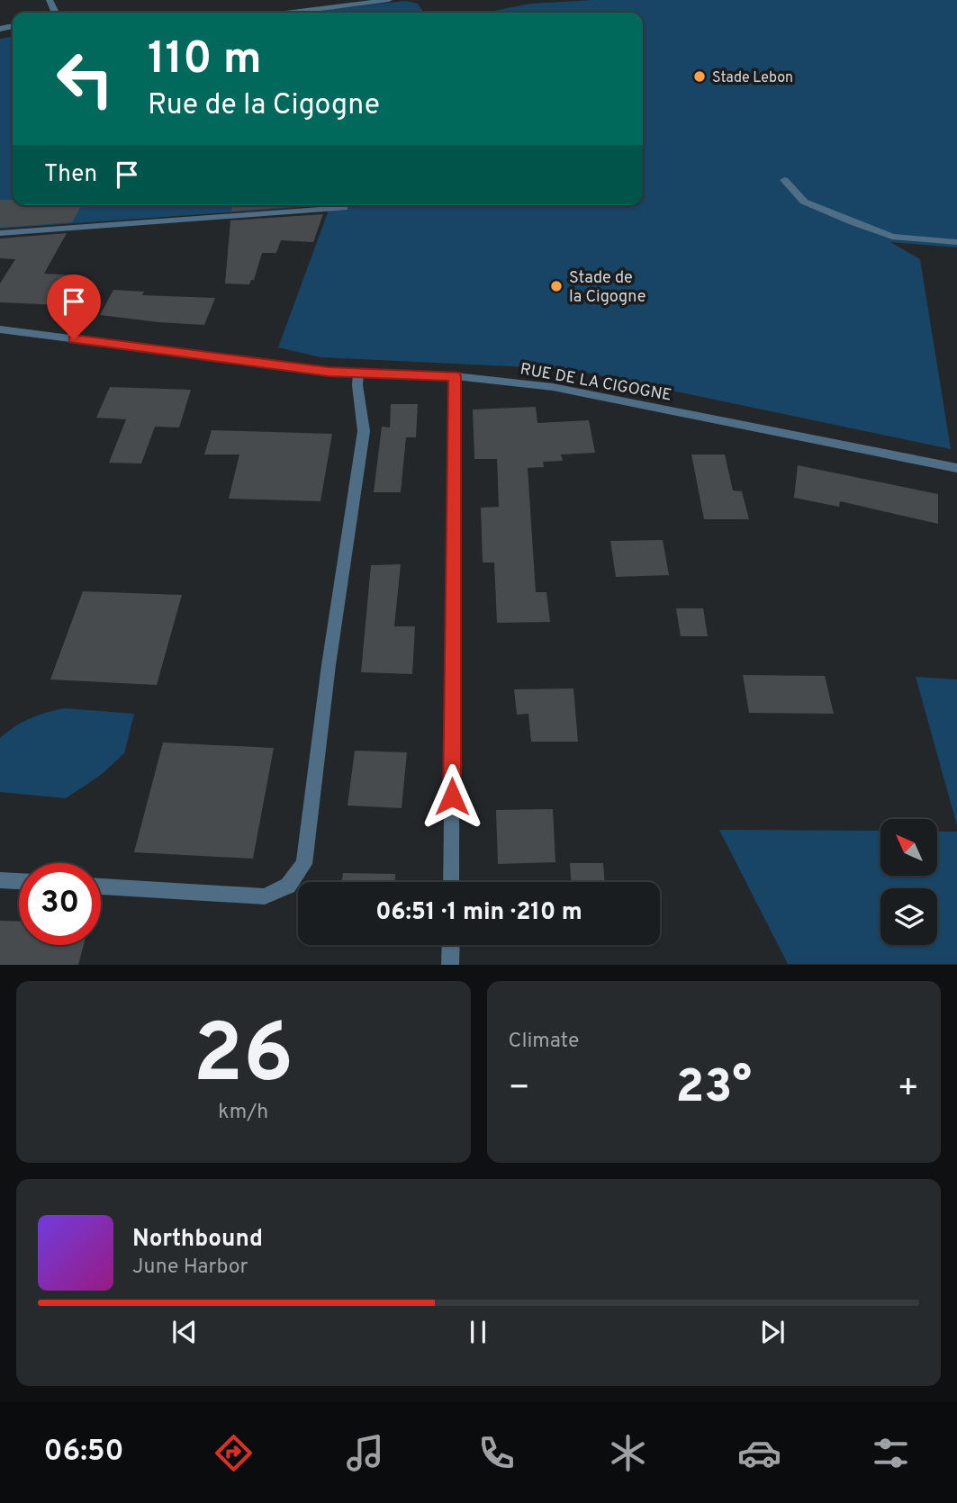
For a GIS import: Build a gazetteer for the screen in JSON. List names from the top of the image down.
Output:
{
  "streets": {
    "street": ["RUE DE LA CIGOGNE"]
  },
  "places": ["Stade Lebon", "Stade de la Cigogne"],
  "north": "top left",
  "page": {
    "turn": ["110 m", "Rue de la Cigogne"],
    "then": "Then",
    "limit": "30",
    "trip": "06:51 · 1 min · 210 m",
    "tile": [
      ["26", "km/h"],
      "Climate"
    ],
    "heat": ["−", "23°", "+"],
    "song": ["Northbound", "June Harbor"],
    "tabs": "06:50"
  }
}
